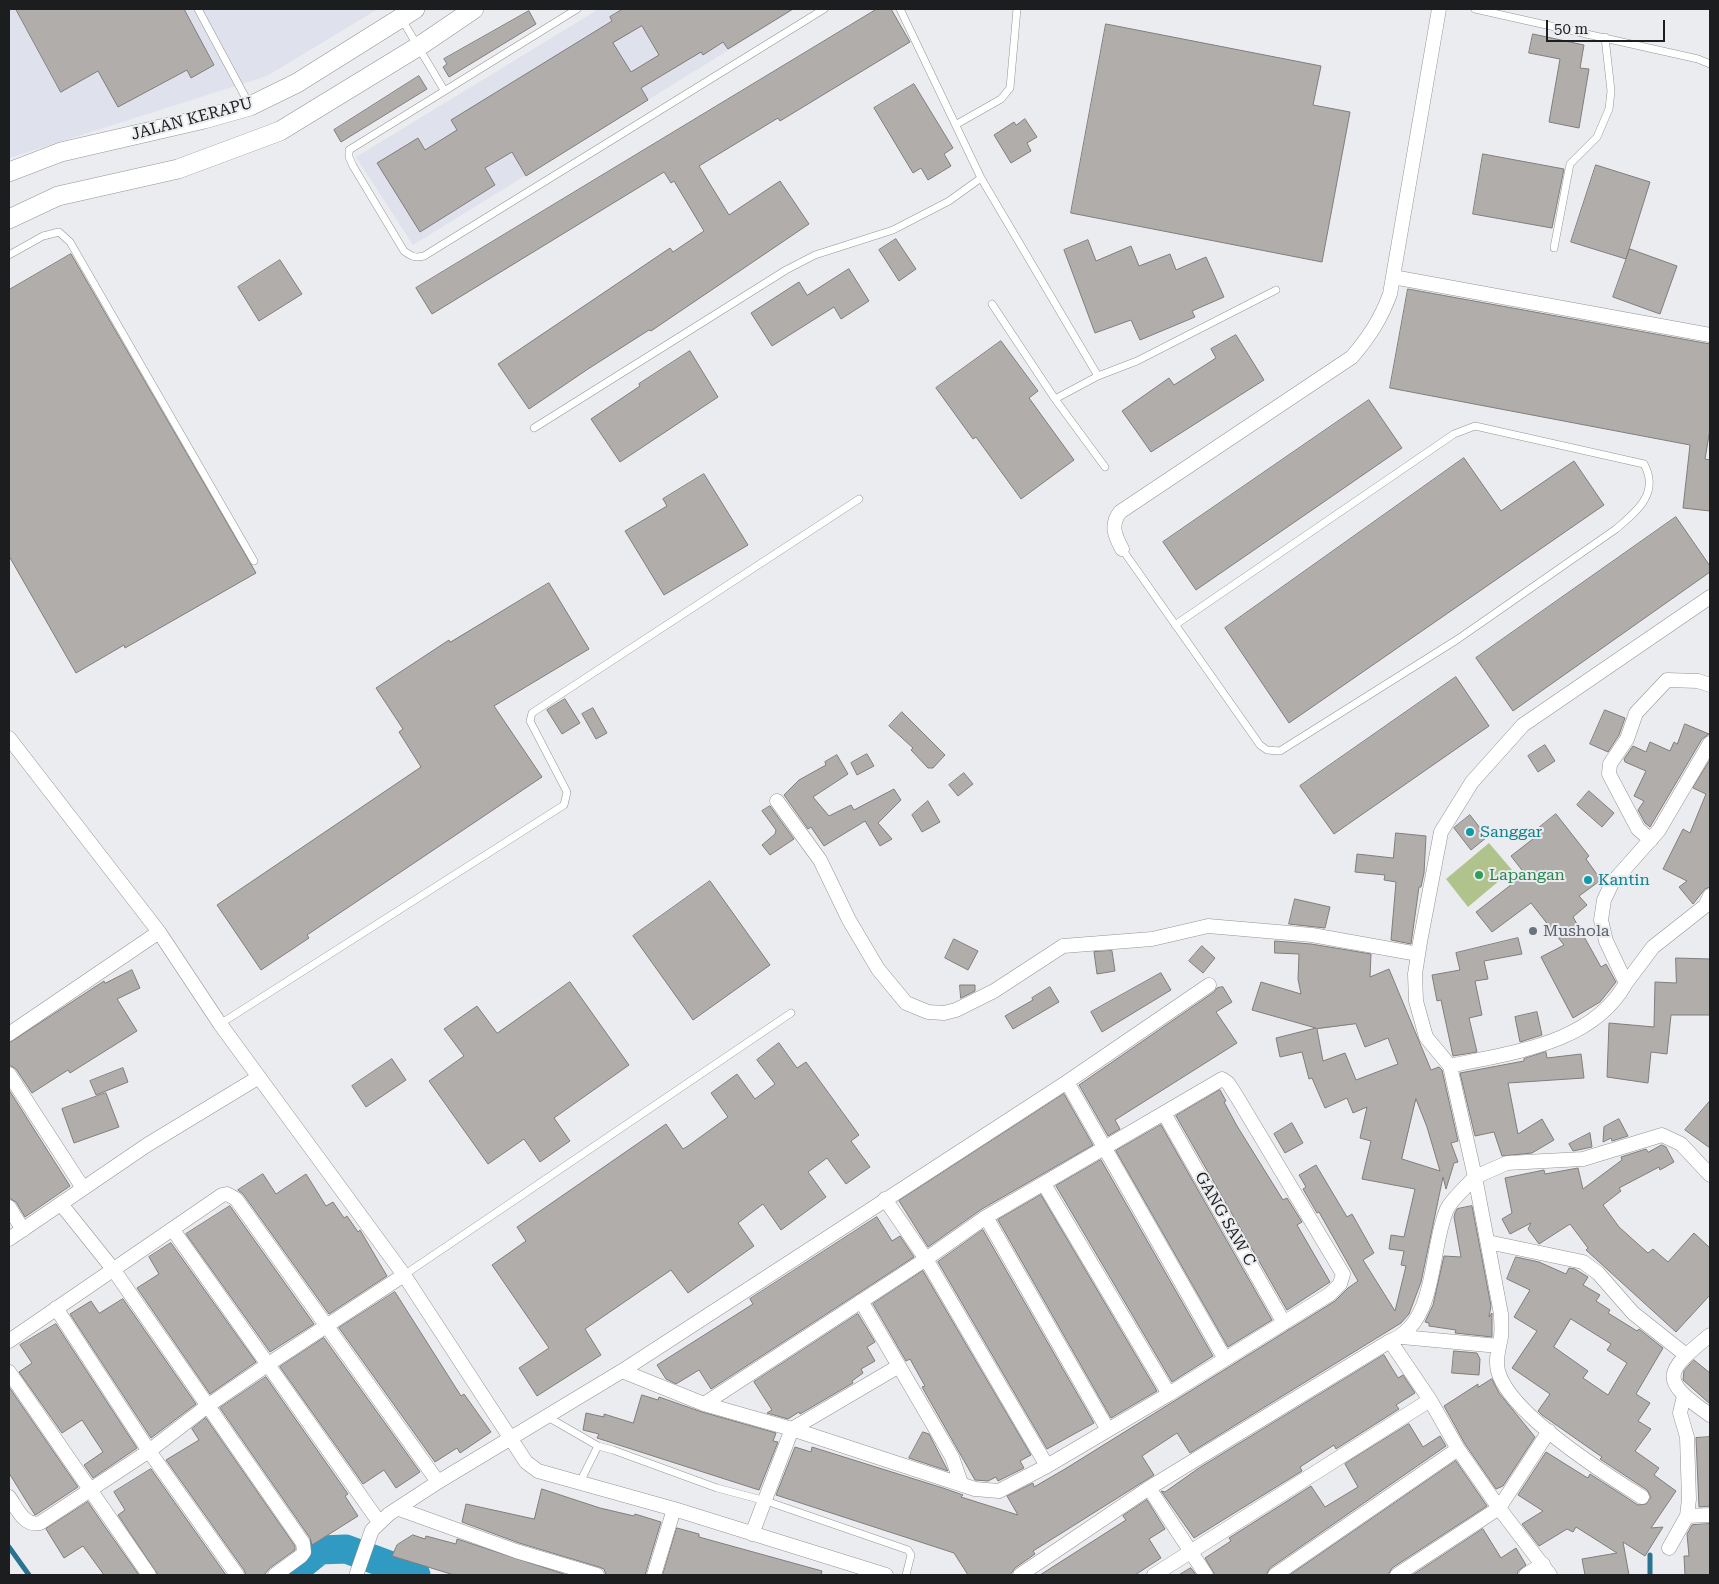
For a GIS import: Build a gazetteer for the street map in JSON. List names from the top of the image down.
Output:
{
  "streets": {
    "street": ["JALAN KERAPU", "GANG SAW C"]
  },
  "places": [
    "Sanggar",
    "Lapangan",
    "Kantin",
    "Mushola"
  ],
  "scale_bar": "50 m"
}
